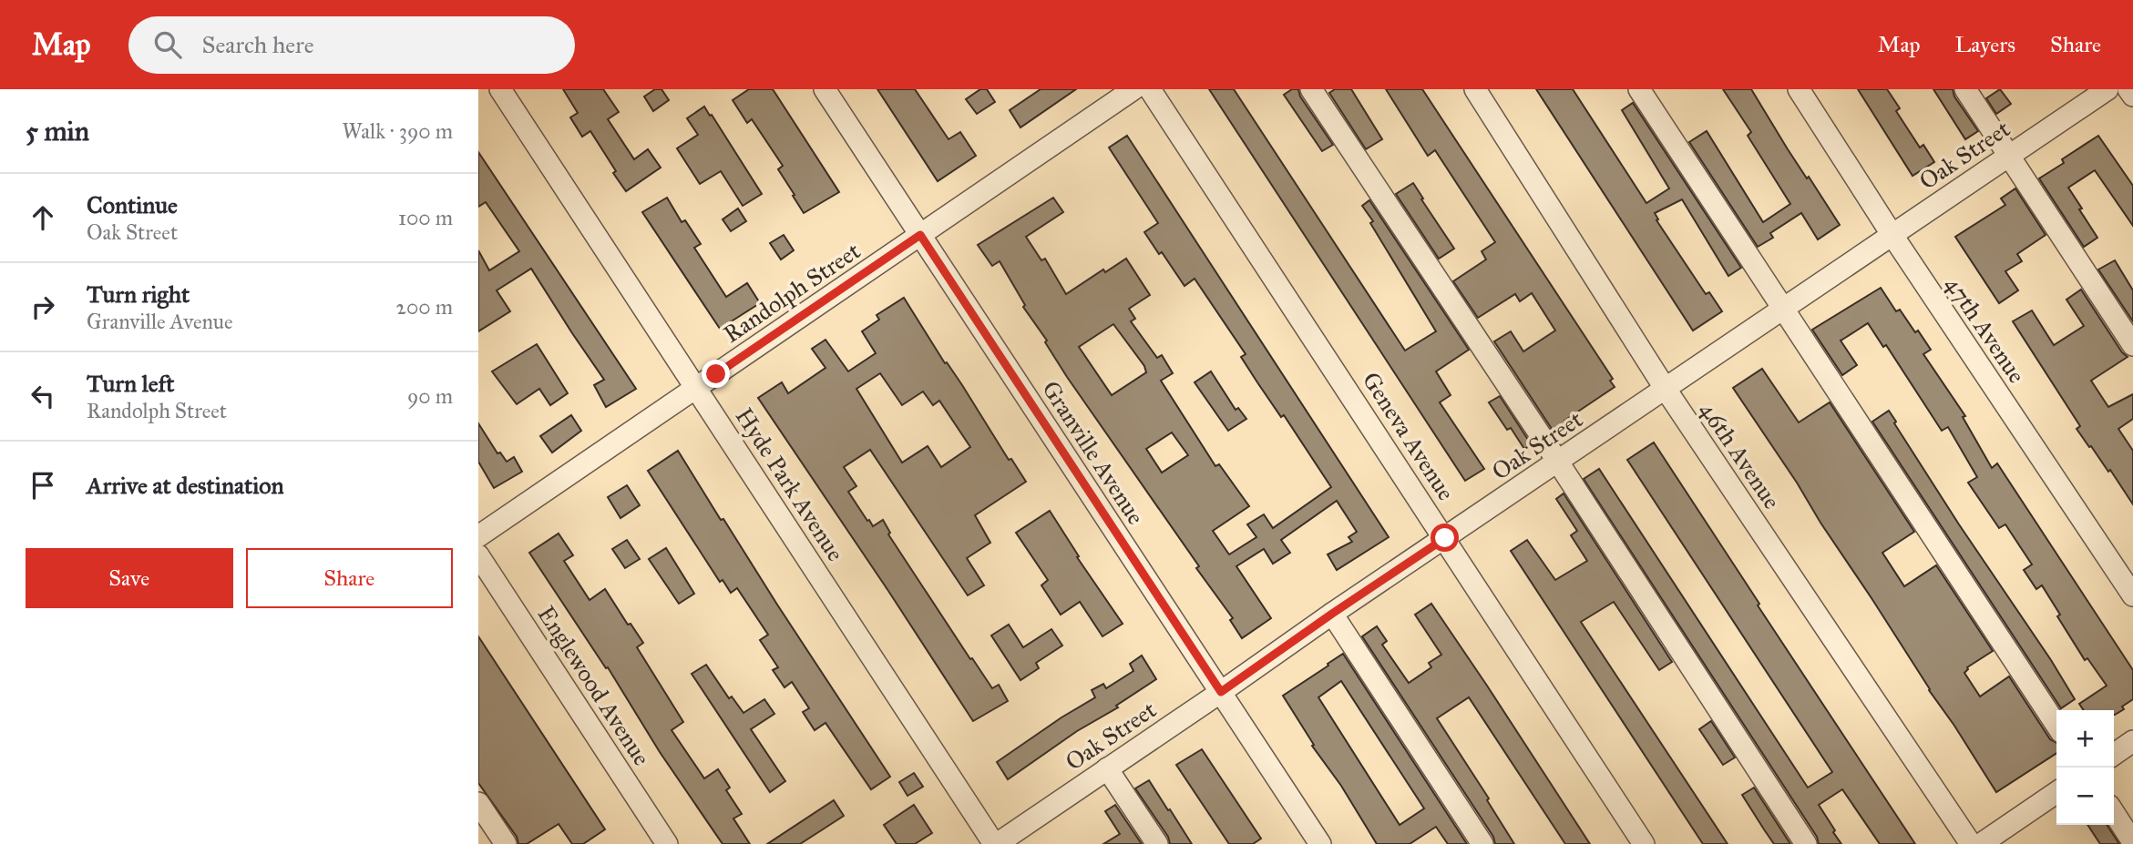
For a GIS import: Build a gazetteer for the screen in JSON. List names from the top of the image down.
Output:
{
  "streets": {
    "street": [
      "Oak Street",
      "Randolph Street",
      "47th Avenue",
      "Geneva Avenue",
      "Granville Avenue",
      "46th Avenue",
      "Hyde Park Avenue",
      "Englewood Avenue"
    ]
  },
  "crossings": [
    ["Oak Street", "47th Avenue"],
    ["Oak Street", "Geneva Avenue"],
    ["Oak Street", "Granville Avenue"],
    ["Oak Street", "46th Avenue"],
    ["Oak Street", "Hyde Park Avenue"],
    ["Randolph Street", "Granville Avenue"],
    ["Randolph Street", "Hyde Park Avenue"]
  ],
  "page": {
    "header": "Map",
    "search": "Search here",
    "nav": ["Map", "Layers", "Share"],
    "heading": ["5 min", "Walk · 390 m"],
    "list": [
      ["Continue", "Oak Street", "100 m"],
      ["Turn right", "Granville Avenue", "200 m"],
      ["Turn left", "Randolph Street", "90 m"],
      "Arrive at destination"
    ],
    "buttons": ["Save", "Share"],
    "map_buttons": ["+", "−"]
  }
}
